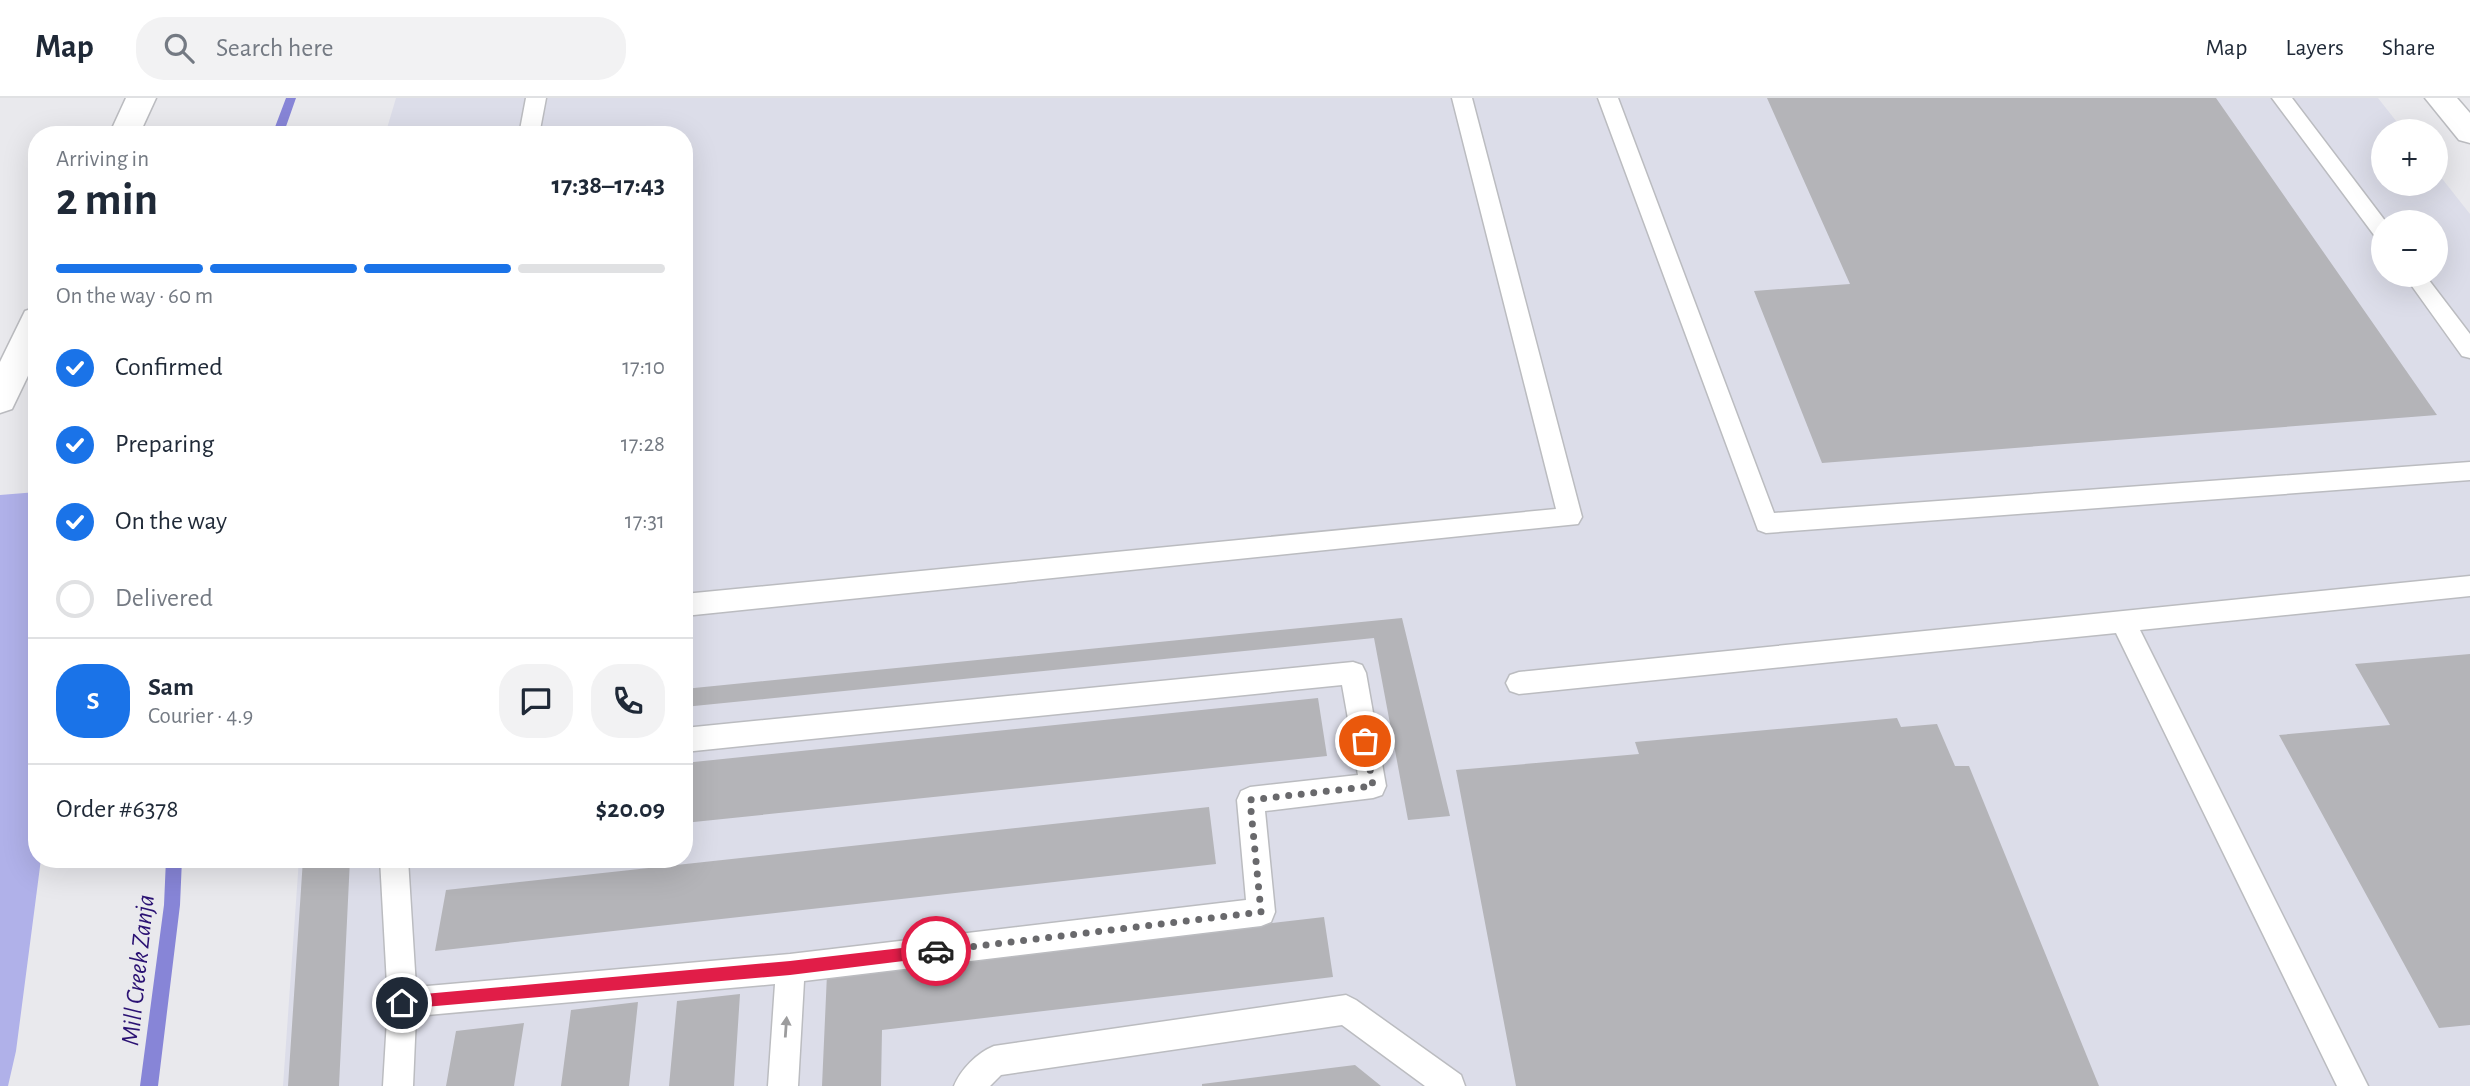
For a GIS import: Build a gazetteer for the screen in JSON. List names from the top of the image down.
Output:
{
  "water": ["Mill Creek Zanja"],
  "page": {
    "header": "Map",
    "search": "Search here",
    "nav": ["Map", "Layers", "Share"],
    "map_buttons": ["+", "−"],
    "heading": ["2 min", "Arriving in", "17:38–17:43"],
    "panel": [
      "Sam",
      "Courier · 4.9",
      "Order #6378",
      "$20.09"
    ],
    "bar": "On the way · 60 m",
    "list": [
      ["Confirmed", "17:10"],
      ["Preparing", "17:28"],
      ["On the way", "17:31"],
      "Delivered"
    ],
    "round": "S"
  }
}
